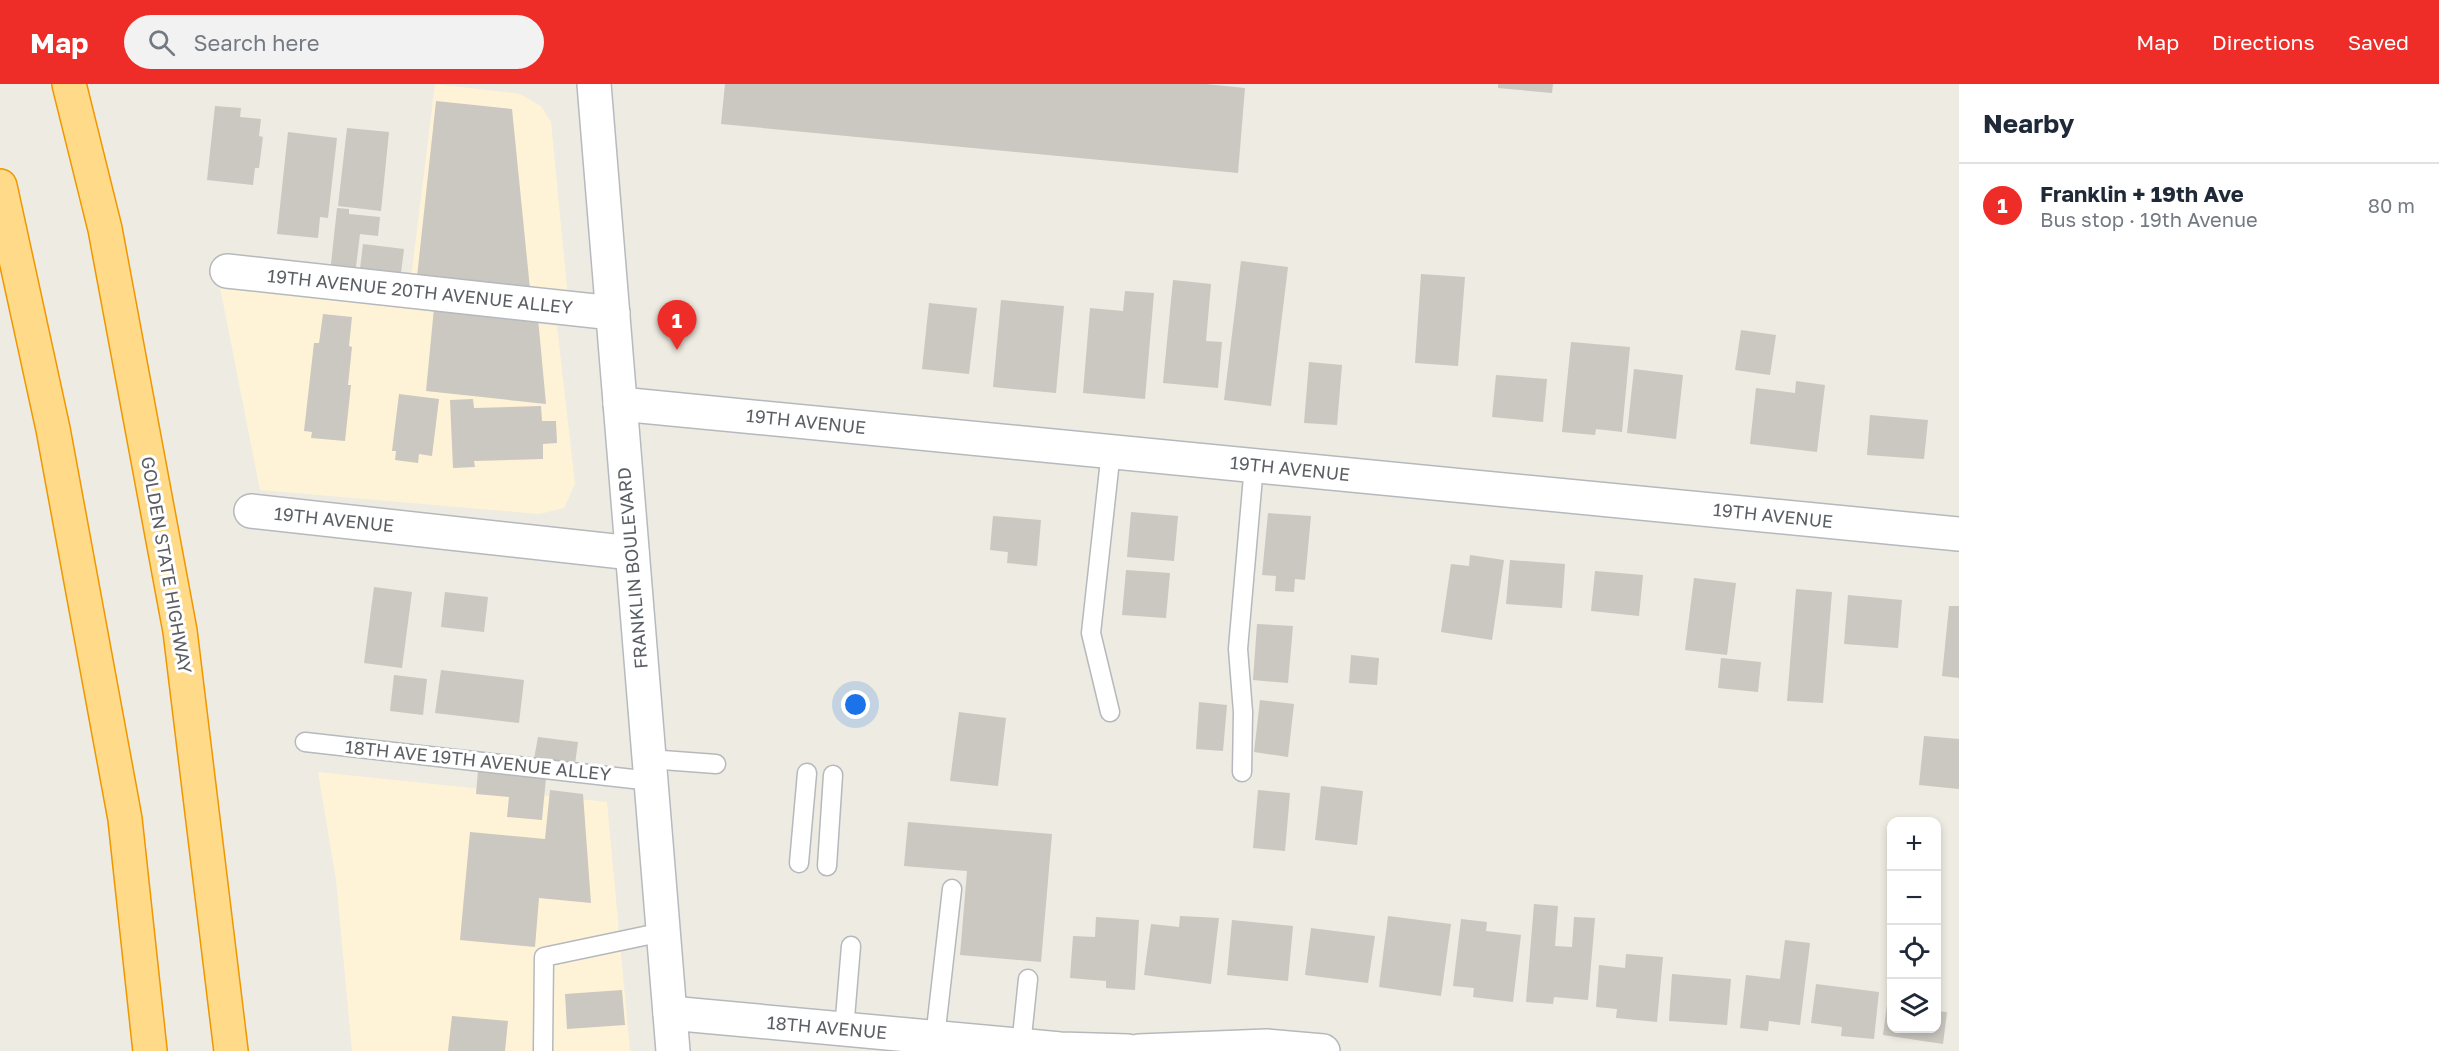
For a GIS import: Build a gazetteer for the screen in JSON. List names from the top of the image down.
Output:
{
  "streets": {
    "highway": ["GOLDEN STATE HIGHWAY"],
    "street": [
      "19TH AVENUE 20TH AVENUE ALLEY",
      "19TH AVENUE",
      "FRANKLIN BOULEVARD",
      "18TH AVENUE"
    ],
    "lane": ["18TH AVE 19TH AVENUE ALLEY"]
  },
  "crossings": [
    ["19TH AVENUE 20TH AVENUE ALLEY", "FRANKLIN BOULEVARD"],
    ["19TH AVENUE", "FRANKLIN BOULEVARD"],
    ["FRANKLIN BOULEVARD", "18TH AVE 19TH AVENUE ALLEY"],
    ["FRANKLIN BOULEVARD", "18TH AVENUE"]
  ],
  "page": {
    "header": "Map",
    "search": "Search here",
    "nav": ["Map", "Directions", "Saved"],
    "heading": "Nearby",
    "list": [
      {
        "mark": "1",
        "name": "Franklin + 19th Ave",
        "note": "Bus stop · 19th Avenue",
        "value": "80 m"
      }
    ],
    "pins": "1",
    "map_buttons": ["+", "−"]
  }
}
